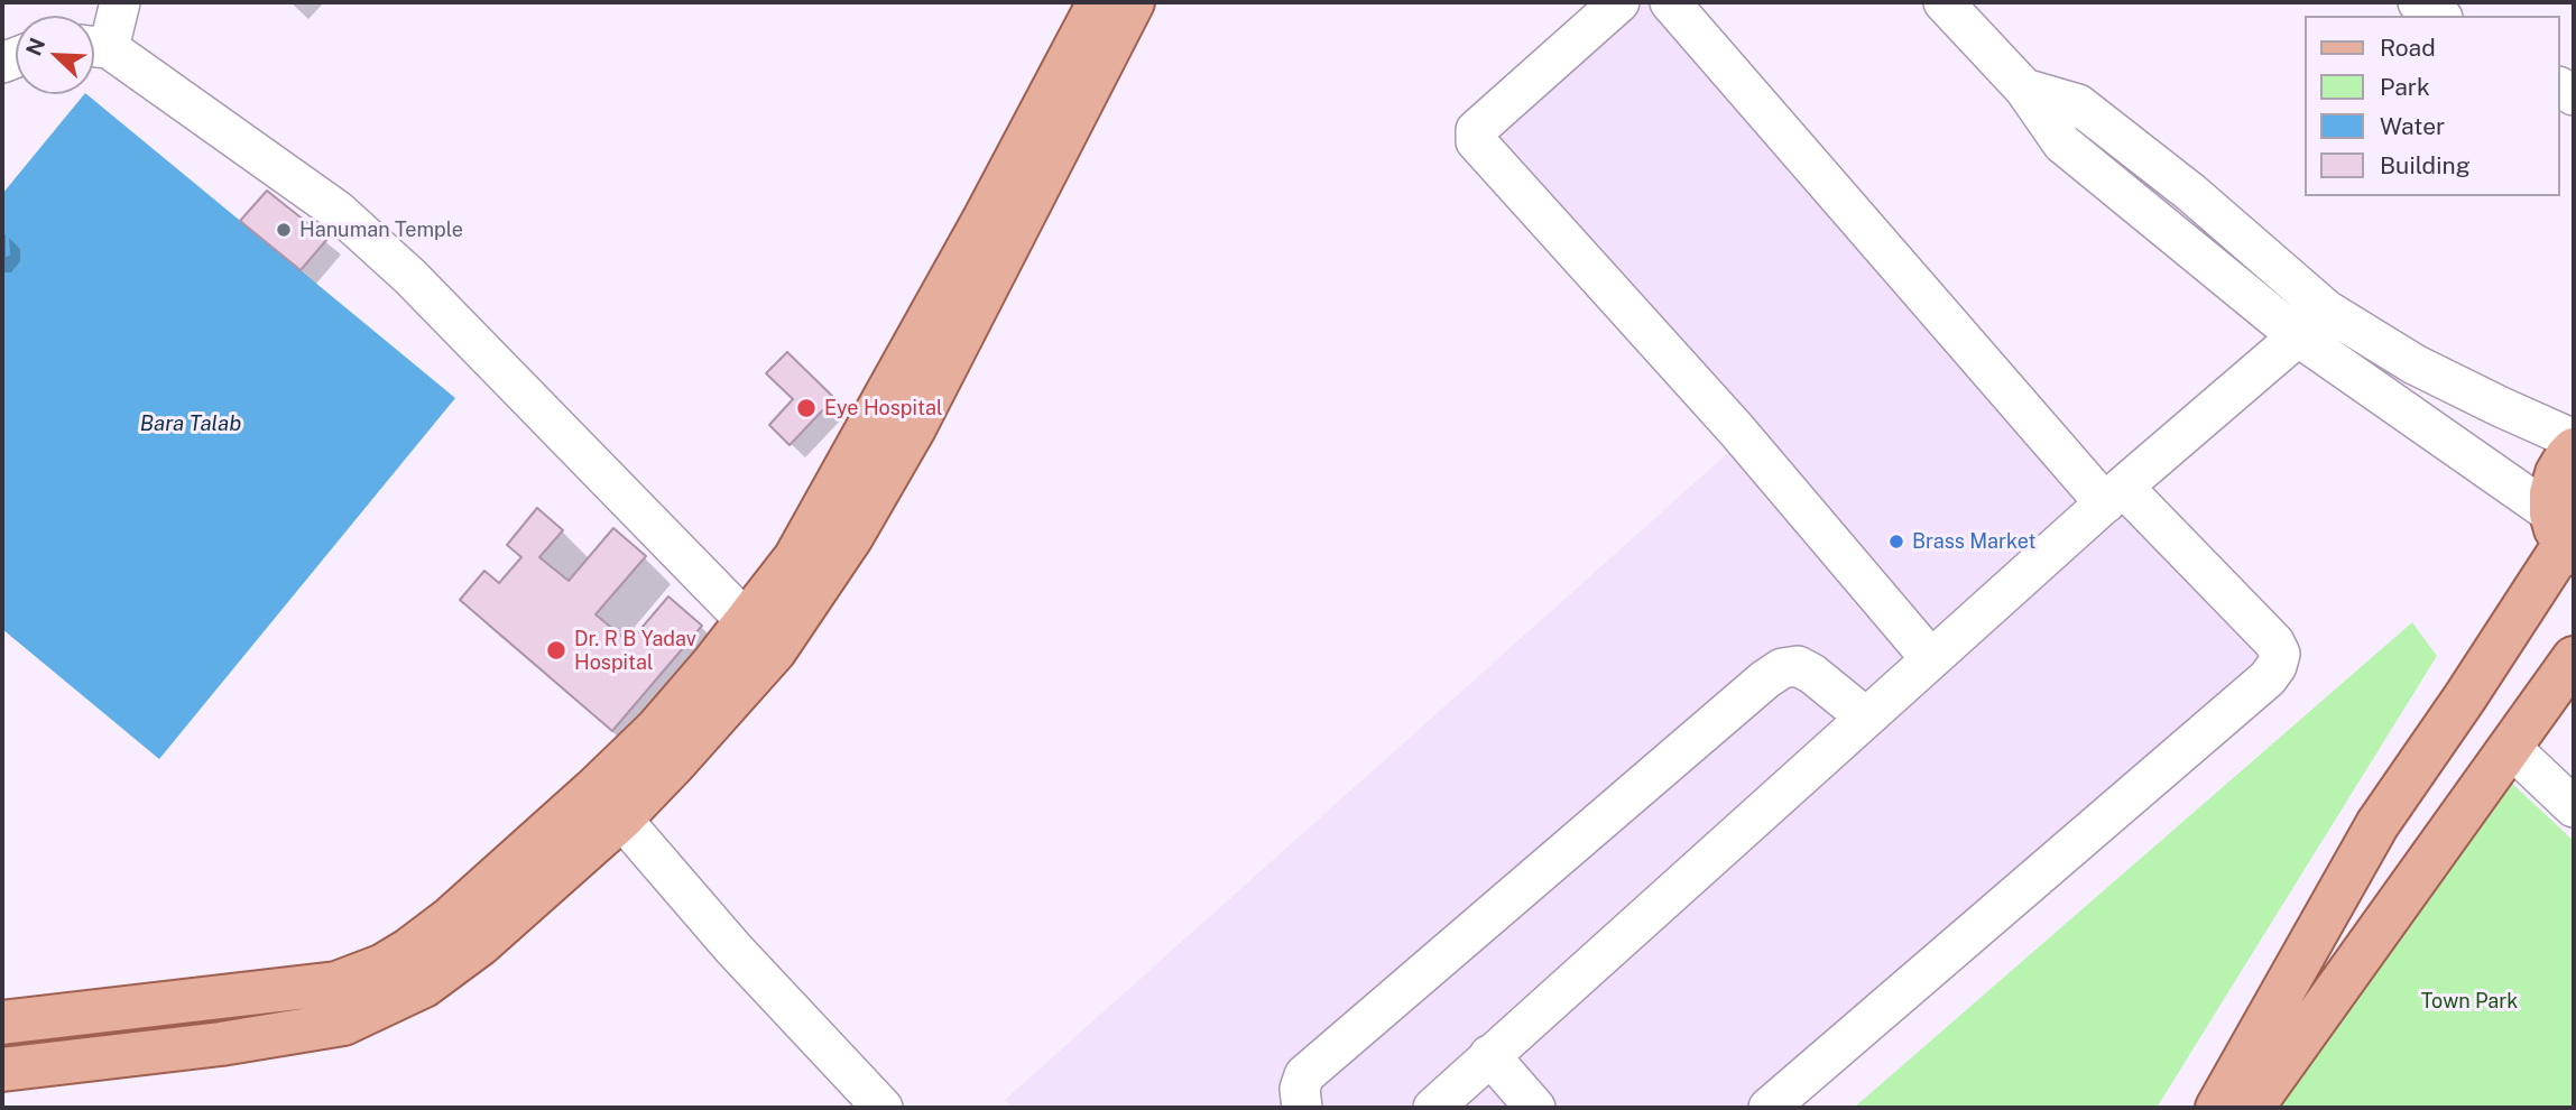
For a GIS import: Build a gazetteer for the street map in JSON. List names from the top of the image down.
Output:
{
  "water": ["Bara Talab"],
  "parks": ["Town Park"],
  "places": [
    "Hanuman Temple",
    "Eye Hospital",
    "Brass Market",
    "Dr. R B Yadav Hospital"
  ],
  "legend": [
    "Road",
    "Park",
    "Water",
    "Building"
  ],
  "north": "top left"
}
